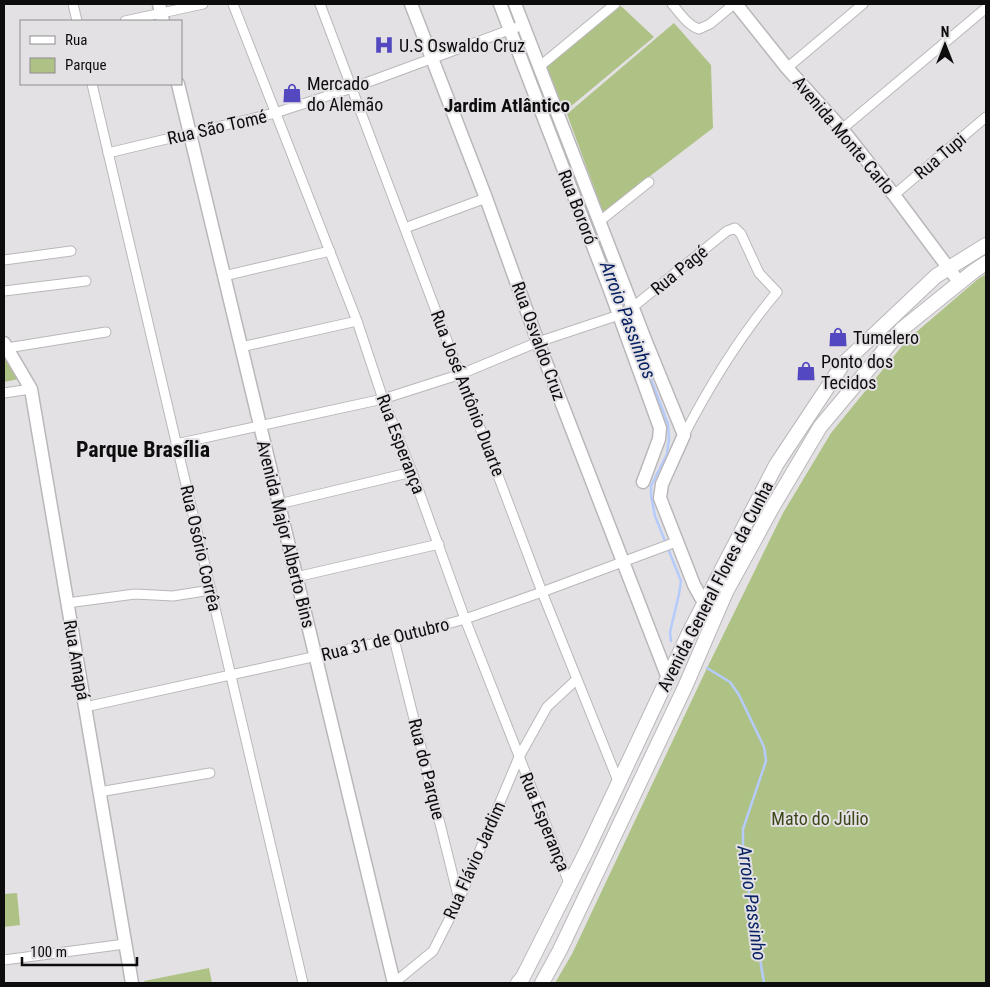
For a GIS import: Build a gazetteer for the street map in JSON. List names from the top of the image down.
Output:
{
  "streets": {
    "main road": ["Avenida General Flores da Cunha"],
    "street": [
      "Rua São Tomé",
      "Avenida Monte Carlo",
      "Rua Tupi",
      "Rua Bororó",
      "Rua Pagé",
      "Rua Osvaldo Cruz",
      "Rua José Antônio Duarte",
      "Rua Esperança",
      "Avenida Major Alberto Bins",
      "Rua Osório Corrêa",
      "Rua 31 de Outubro",
      "Rua Amapá",
      "Rua do Parque",
      "Rua Flávio Jardim"
    ]
  },
  "crossings": [
    ["Rua São Tomé", "Rua Bororó"],
    ["Rua São Tomé", "Rua Osvaldo Cruz"],
    ["Rua São Tomé", "Rua José Antônio Duarte"],
    ["Rua São Tomé", "Rua Esperança"],
    ["Rua São Tomé", "Avenida Major Alberto Bins"],
    ["Rua São Tomé", "Rua Osório Corrêa"],
    ["Avenida Monte Carlo", "Rua Tupi"],
    ["Avenida Monte Carlo", "Avenida General Flores da Cunha"],
    ["Rua Bororó", "Rua Pagé"],
    ["Rua Pagé", "Rua Osvaldo Cruz"],
    ["Rua Pagé", "Rua José Antônio Duarte"],
    ["Rua Pagé", "Rua Esperança"],
    ["Rua Pagé", "Avenida Major Alberto Bins"],
    ["Rua Pagé", "Rua Osório Corrêa"],
    ["Rua Osvaldo Cruz", "Avenida General Flores da Cunha"],
    ["Rua Osvaldo Cruz", "Rua 31 de Outubro"],
    ["Rua José Antônio Duarte", "Avenida General Flores da Cunha"],
    ["Rua José Antônio Duarte", "Rua 31 de Outubro"],
    ["Rua José Antônio Duarte", "Rua Flávio Jardim"],
    ["Rua Esperança", "Avenida General Flores da Cunha"],
    ["Rua Esperança", "Rua 31 de Outubro"],
    ["Rua Esperança", "Rua Flávio Jardim"],
    ["Avenida Major Alberto Bins", "Rua 31 de Outubro"],
    ["Avenida Major Alberto Bins", "Rua Flávio Jardim"],
    ["Rua Osório Corrêa", "Rua 31 de Outubro"],
    ["Rua 31 de Outubro", "Rua Amapá"],
    ["Rua 31 de Outubro", "Rua do Parque"],
    ["Rua do Parque", "Rua Flávio Jardim"]
  ],
  "districts": ["Jardim Atlântico", "Parque Brasília"],
  "water": ["Arroio Passinhos", "Arroio Passinho"],
  "parks": ["Mato do Júlio"],
  "places": {
    "hospital": ["U.S Oswaldo Cruz"],
    "shop": ["Mercado do Alemão", "Tumelero", "Ponto dos Tecidos"]
  },
  "legend": ["Rua", "Parque"],
  "scale_bar": "100 m",
  "north": "top"
}
